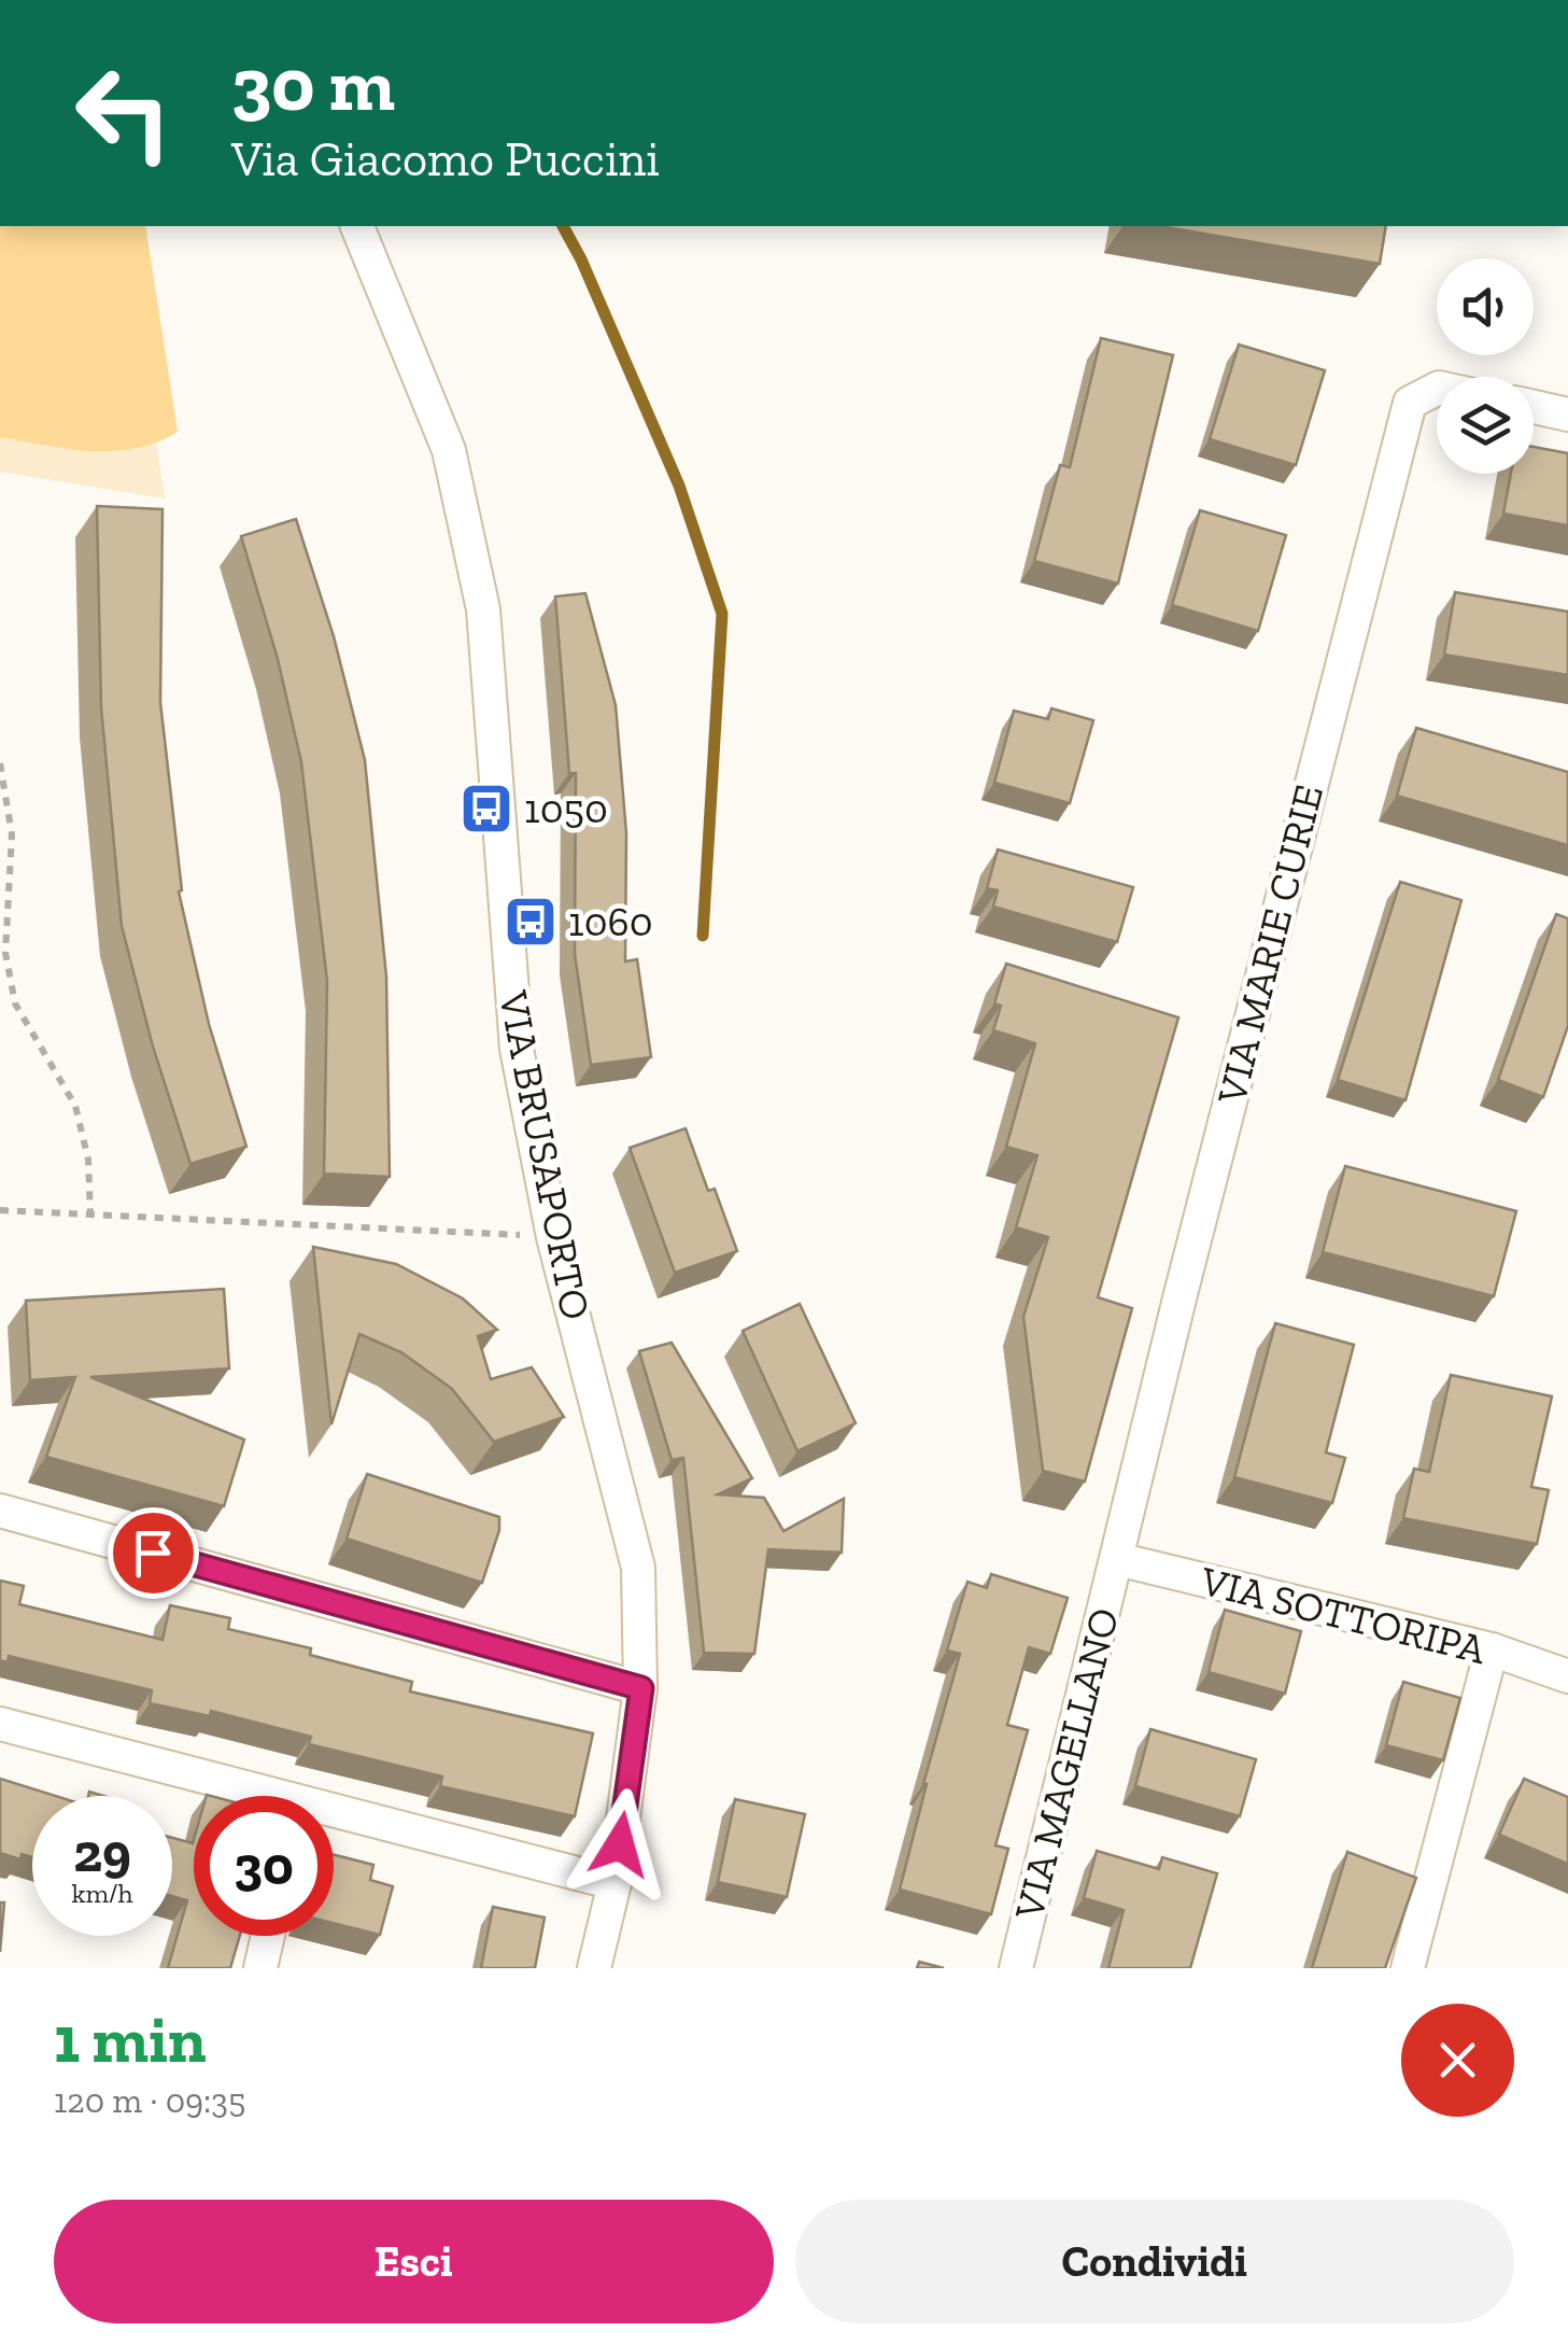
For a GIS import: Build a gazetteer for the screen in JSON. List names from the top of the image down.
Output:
{
  "streets": {
    "street": [
      "VIA MARIE CURIE",
      "VIA BRUSAPORTO",
      "VIA SOTTORIPA",
      "VIA MAGELLANO"
    ]
  },
  "crossings": [
    ["VIA MARIE CURIE", "VIA SOTTORIPA"],
    ["VIA MARIE CURIE", "VIA MAGELLANO"],
    ["VIA SOTTORIPA", "VIA MAGELLANO"]
  ],
  "places": {
    "bus stop": ["1050", "1060"]
  },
  "page": {
    "turn": ["30 m", "Via Giacomo Puccini"],
    "speed": "29 km/h",
    "limit": "30",
    "heading": ["1 min", "120 m · 09:35"],
    "buttons": ["Esci", "Condividi"]
  }
}
